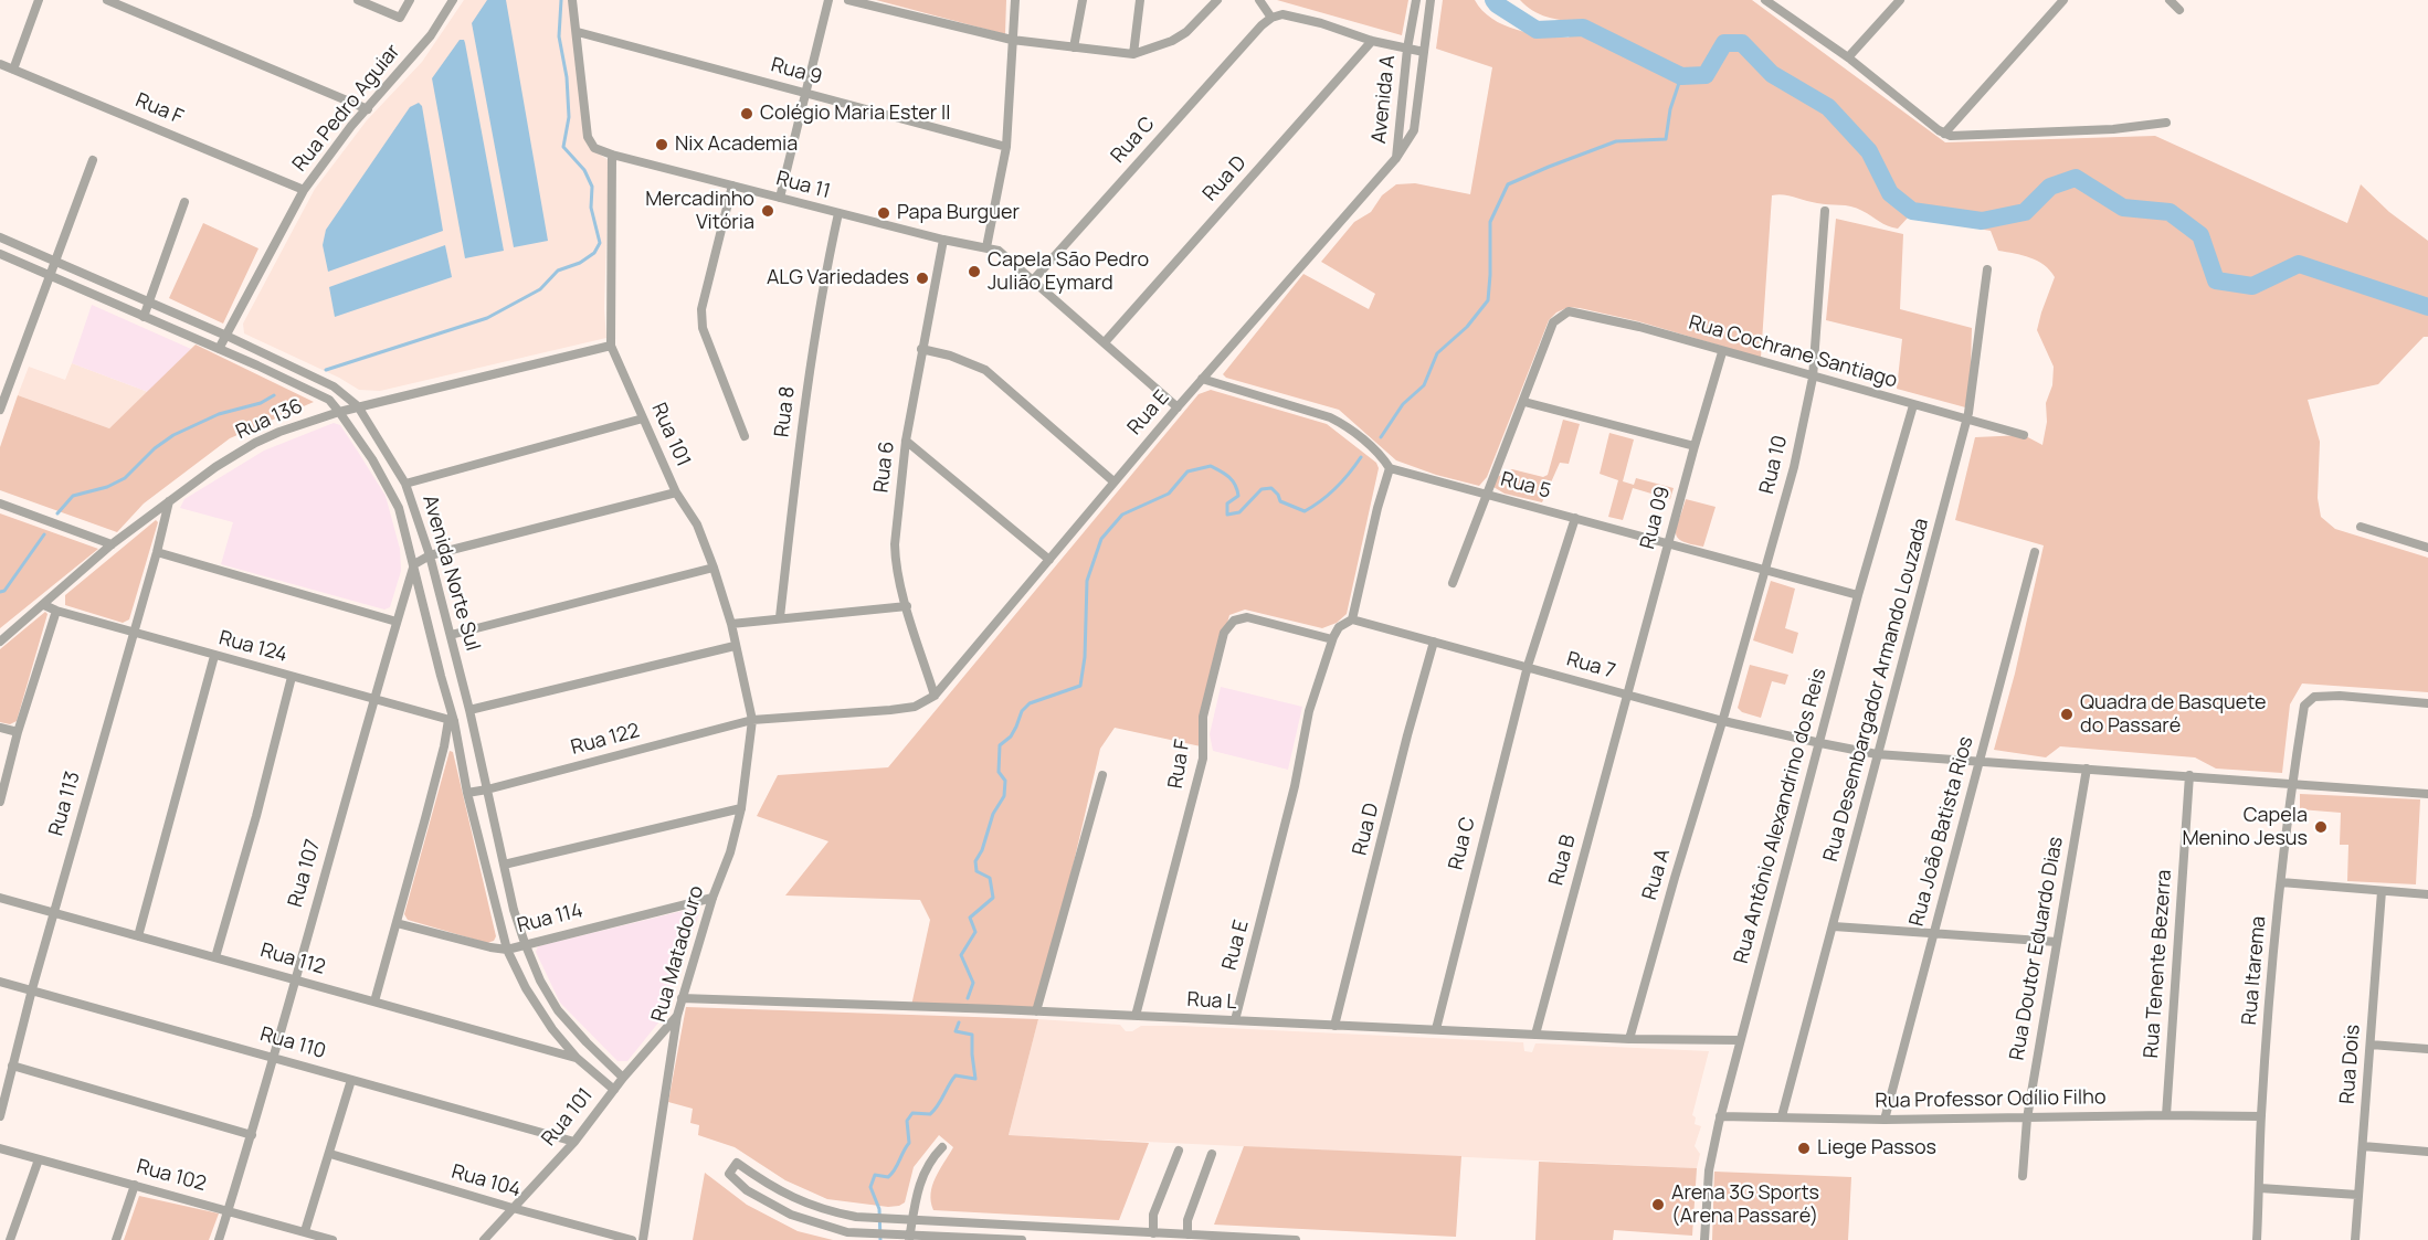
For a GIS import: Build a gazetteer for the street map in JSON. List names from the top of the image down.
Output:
{
  "streets": {
    "street": [
      "Rua 9",
      "Avenida A",
      "Rua Pedro Aguiar",
      "Rua F",
      "Rua C",
      "Rua D",
      "Rua 11",
      "Rua Cochrane Santiago",
      "Rua 8",
      "Rua E",
      "Rua 136",
      "Rua 101",
      "Rua 10",
      "Rua 6",
      "Rua 5",
      "Rua 09",
      "Avenida Norte Sul",
      "Rua 124",
      "Rua 7",
      "Rua Desembargador Armando Louzada",
      "Rua 122",
      "Rua 113",
      "Rua Antônio Alexandrino dos Reis",
      "Rua João Batista Rios",
      "Rua B",
      "Rua 107",
      "Rua A",
      "Rua 114",
      "Rua Doutor Eduardo Dias",
      "Rua Matadouro",
      "Rua 112",
      "Rua Tenente Bezerra",
      "Rua Itarema",
      "Rua L",
      "Rua 110",
      "Rua Dois",
      "Rua Professor Odílio Filho",
      "Rua 102",
      "Rua 104"
    ]
  },
  "crossings": [
    ["Avenida A", "Rua E"],
    ["Rua Pedro Aguiar", "Rua F"],
    ["Rua Pedro Aguiar", "Avenida Norte Sul"],
    ["Rua F", "Rua E"],
    ["Rua F", "Rua L"],
    ["Rua C", "Rua 7"],
    ["Rua C", "Rua L"],
    ["Rua D", "Rua 7"],
    ["Rua D", "Rua L"],
    ["Rua 11", "Rua 8"],
    ["Rua 11", "Rua 101"],
    ["Rua 11", "Rua 6"],
    ["Rua Cochrane Santiago", "Rua 10"],
    ["Rua Cochrane Santiago", "Rua 09"],
    ["Rua Cochrane Santiago", "Rua Desembargador Armando Louzada"],
    ["Rua Cochrane Santiago", "Rua Antônio Alexandrino dos Reis"],
    ["Rua E", "Rua 6"],
    ["Rua E", "Rua 7"],
    ["Rua E", "Rua 122"],
    ["Rua E", "Rua L"],
    ["Rua 136", "Rua 101"],
    ["Rua 136", "Avenida Norte Sul"],
    ["Rua 136", "Rua 124"],
    ["Rua 136", "Rua 113"],
    ["Rua 101", "Avenida Norte Sul"],
    ["Rua 101", "Rua 122"],
    ["Rua 101", "Rua Matadouro"],
    ["Rua 101", "Rua 110"],
    ["Rua 101", "Rua 104"],
    ["Rua 10", "Rua 5"],
    ["Rua 10", "Rua 7"],
    ["Rua 10", "Rua A"],
    ["Rua 6", "Rua 122"],
    ["Rua 5", "Rua 09"],
    ["Rua 5", "Rua Antônio Alexandrino dos Reis"],
    ["Rua 09", "Rua 7"],
    ["Rua 09", "Rua B"],
    ["Avenida Norte Sul", "Rua 124"],
    ["Avenida Norte Sul", "Rua 122"],
    ["Avenida Norte Sul", "Rua 107"],
    ["Avenida Norte Sul", "Rua 114"],
    ["Avenida Norte Sul", "Rua 112"],
    ["Rua 124", "Rua 113"],
    ["Rua 124", "Rua 107"],
    ["Rua 7", "Rua Desembargador Armando Louzada"],
    ["Rua 7", "Rua Antônio Alexandrino dos Reis"],
    ["Rua 7", "Rua João Batista Rios"],
    ["Rua 7", "Rua B"],
    ["Rua 7", "Rua A"],
    ["Rua 7", "Rua Doutor Eduardo Dias"],
    ["Rua 7", "Rua Tenente Bezerra"],
    ["Rua 7", "Rua Itarema"],
    ["Rua Desembargador Armando Louzada", "Rua Professor Odílio Filho"],
    ["Rua 122", "Rua Matadouro"],
    ["Rua 113", "Rua 112"],
    ["Rua 113", "Rua 110"],
    ["Rua Antônio Alexandrino dos Reis", "Rua L"],
    ["Rua Antônio Alexandrino dos Reis", "Rua Professor Odílio Filho"],
    ["Rua João Batista Rios", "Rua Professor Odílio Filho"],
    ["Rua B", "Rua L"],
    ["Rua 107", "Rua 112"],
    ["Rua 107", "Rua 110"],
    ["Rua 107", "Rua 102"],
    ["Rua A", "Rua L"],
    ["Rua 114", "Rua Matadouro"],
    ["Rua Doutor Eduardo Dias", "Rua Professor Odílio Filho"],
    ["Rua Matadouro", "Rua L"],
    ["Rua Tenente Bezerra", "Rua Professor Odílio Filho"],
    ["Rua Itarema", "Rua Professor Odílio Filho"]
  ],
  "places": [
    "Colégio Maria Ester II",
    "Nix Academia",
    "Mercadinho Vitória",
    "Papa Burguer",
    "Capela São Pedro Julião Eymard",
    "ALG Variedades",
    "Quadra de Basquete do Passaré",
    "Capela Menino Jesus",
    "Liege Passos",
    "Arena 3G Sports (Arena Passaré)"
  ]
}
